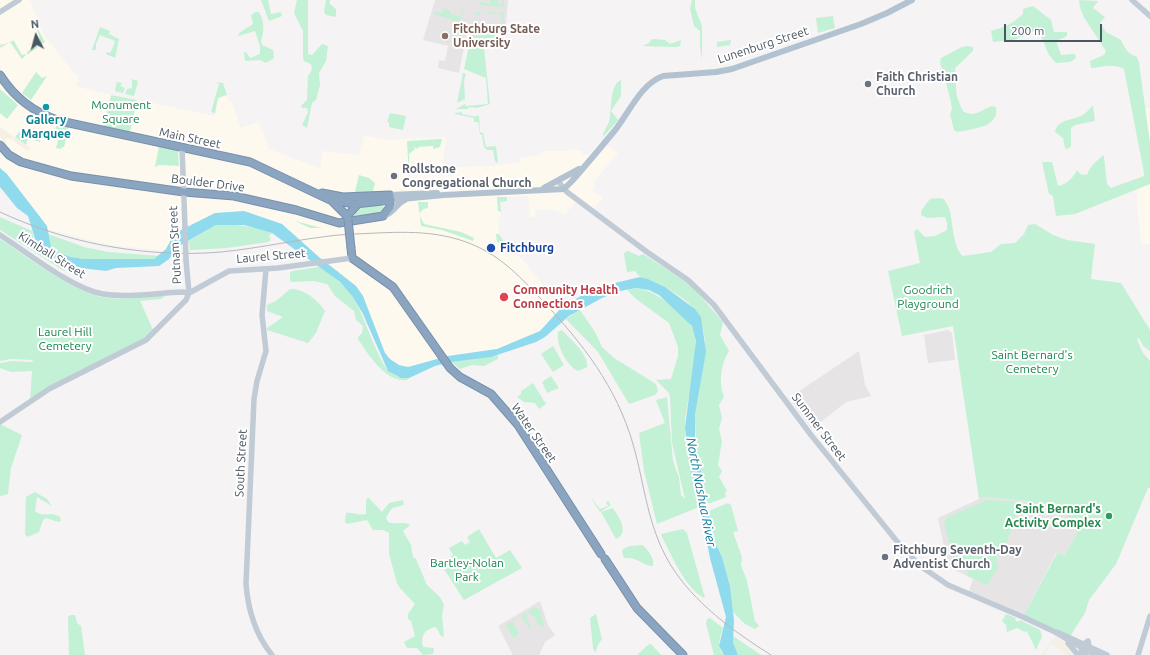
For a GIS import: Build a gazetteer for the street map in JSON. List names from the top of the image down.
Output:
{
  "streets": {
    "highway": ["Main Street", "Boulder Drive", "Water Street"],
    "main road": [
      "Lunenburg Street",
      "Putnam Street",
      "Kimball Street",
      "Laurel Street",
      "Summer Street",
      "South Street"
    ]
  },
  "crossings": [
    ["Lunenburg Street", "Main Street"],
    ["Lunenburg Street", "Summer Street"],
    ["Main Street", "Boulder Drive"],
    ["Main Street", "Putnam Street"],
    ["Main Street", "Summer Street"],
    ["Boulder Drive", "Putnam Street"],
    ["Putnam Street", "Kimball Street"],
    ["Putnam Street", "Laurel Street"],
    ["Kimball Street", "Laurel Street"],
    ["Laurel Street", "Water Street"],
    ["Laurel Street", "South Street"]
  ],
  "water": ["North Nashua River"],
  "parks": [
    "Monument Square",
    "Goodrich Playground",
    "Laurel Hill Cemetery",
    "Saint Bernard's Cemetery",
    "Bartley-Nolan Park"
  ],
  "places": [
    "Fitchburg State University",
    "Faith Christian Church",
    "Gallery Marquee",
    "Rollstone Congregational Church",
    "Fitchburg",
    "Community Health Connections",
    "Saint Bernard's Activity Complex",
    "Fitchburg Seventh-Day Adventist Church"
  ],
  "scale_bar": "200 m",
  "north": "top"
}
